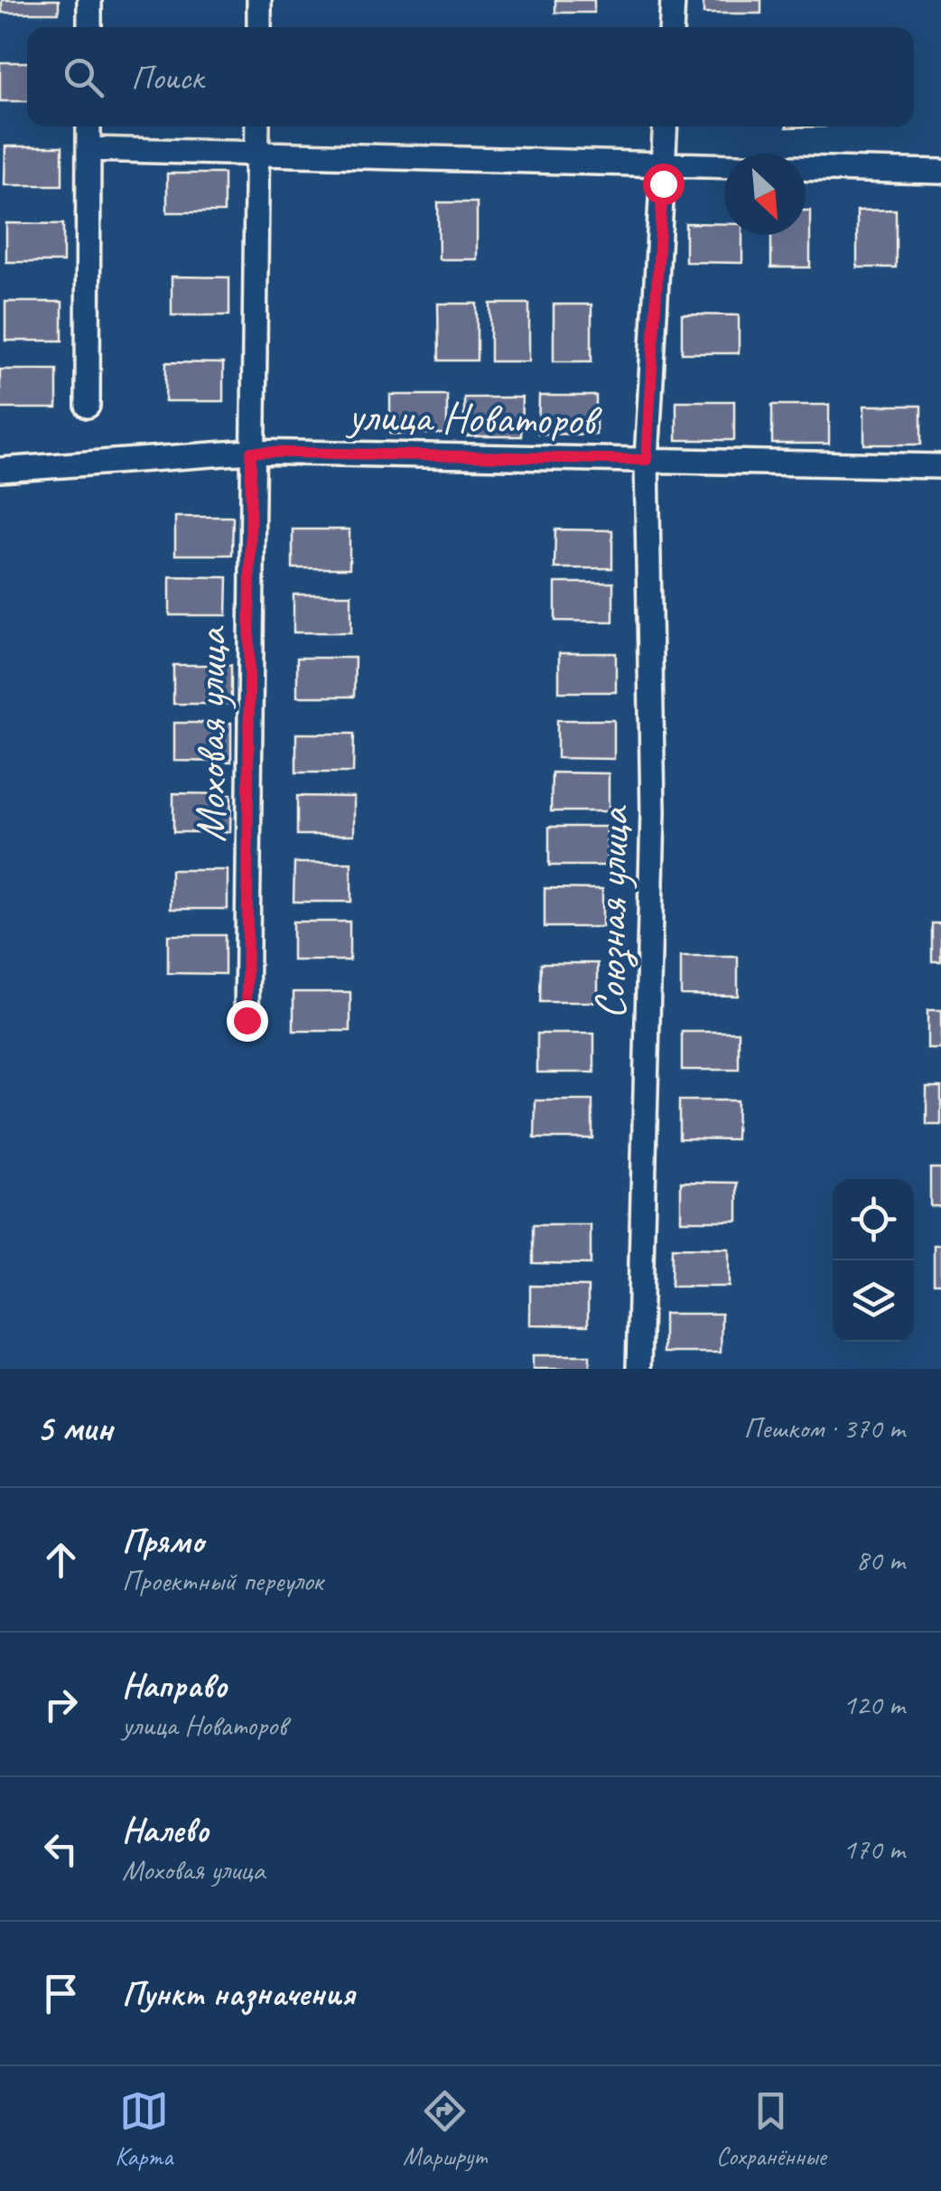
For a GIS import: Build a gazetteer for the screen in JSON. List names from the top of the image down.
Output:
{
  "streets": {
    "street": ["улица Новаторов", "Моховая улица", "Союзная улица"]
  },
  "crossings": [
    ["улица Новаторов", "Моховая улица"],
    ["улица Новаторов", "Союзная улица"]
  ],
  "north": "bottom right",
  "page": {
    "search": "Поиск",
    "heading": ["5 мин", "Пешком · 370 m"],
    "list": [
      ["Прямо", "Проектный переулок", "80 m"],
      ["Направо", "улица Новаторов", "120 m"],
      ["Налево", "Моховая улица", "170 m"],
      "Пункт назначения"
    ],
    "nav": ["Карта", "Маршрут", "Сохранённые"]
  }
}
